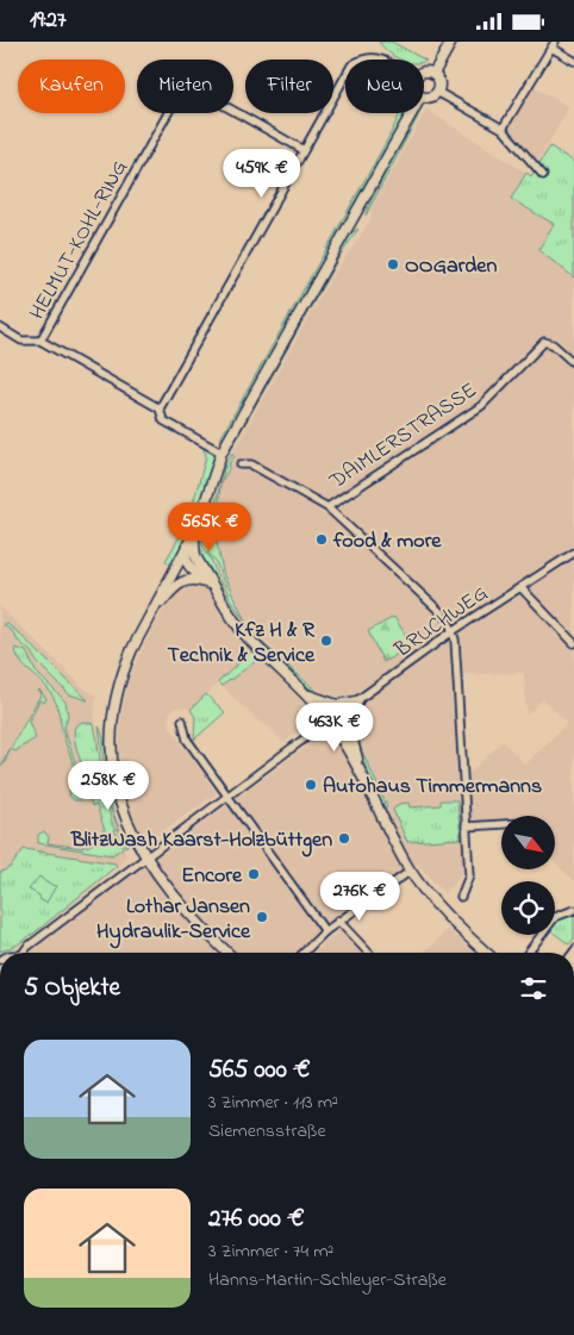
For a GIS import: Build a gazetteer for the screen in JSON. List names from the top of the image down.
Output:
{
  "streets": {
    "street": ["HELMUT-KOHL-RING", "DAIMLERSTRASSE", "BRUCHWEG"]
  },
  "places": [
    "OOGarden",
    "food & more",
    "Kfz H & R Technik & Service",
    "Autohaus Timmermanns",
    "BlitzWash Kaarst-Holzbüttgen",
    "Encore",
    "Lothar Jansen Hydraulik-Service"
  ],
  "north": "bottom right",
  "page": {
    "status": "19:27",
    "chip": [
      "Kaufen",
      "Mieten",
      "Filter",
      "Neu"
    ],
    "price": [
      "459K €",
      "565K €",
      "463K €",
      "258K €",
      "276K €"
    ],
    "heading": "5 Objekte",
    "list": [
      {
        "name": "565 000 €",
        "note": "3 Zimmer · 113 m² · Siemensstraße"
      },
      {
        "name": "276 000 €",
        "note": "3 Zimmer · 74 m² · Hanns-Martin-Schleyer-Straße"
      }
    ]
  }
}
